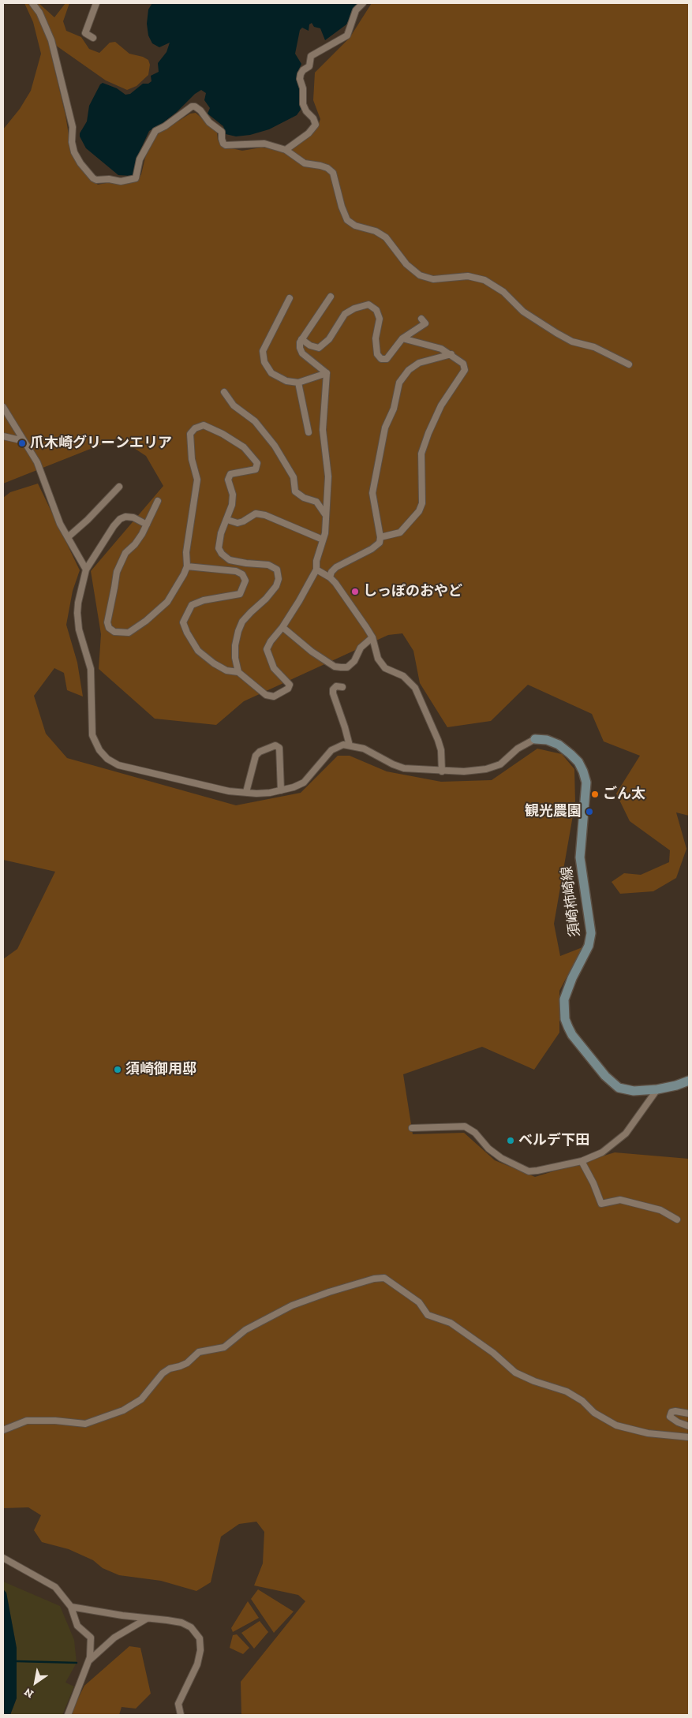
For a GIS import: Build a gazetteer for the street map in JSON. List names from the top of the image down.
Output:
{
  "streets": {
    "main road": ["須崎柿崎線"]
  },
  "places": [
    "爪木崎グリーンエリア",
    "しっぽのおやど",
    "ごん太",
    "観光農園",
    "須崎御用邸",
    "ベルデ下田"
  ],
  "north": "bottom left"
}
